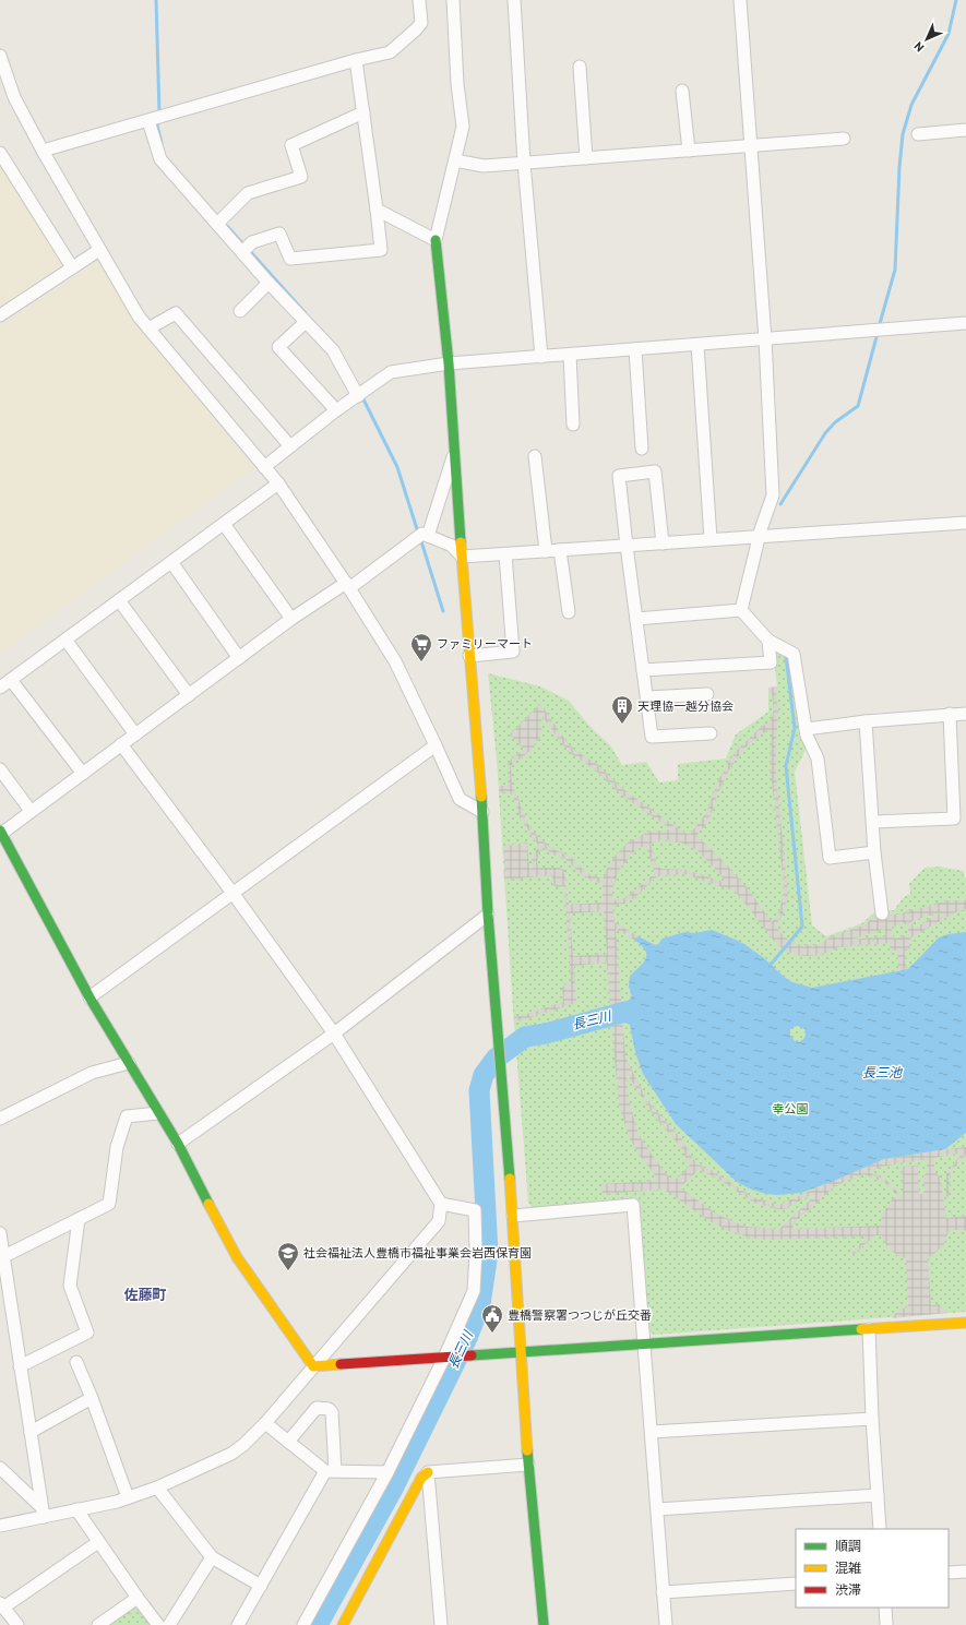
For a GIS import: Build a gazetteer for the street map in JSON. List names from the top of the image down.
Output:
{
  "districts": ["佐藤町"],
  "water": ["長三川", "長三池"],
  "parks": ["幸公園"],
  "places": {
    "supermarket": ["ファミリーマート"],
    "building": ["天理協一越分協会"],
    "school or university": ["社会福祉法人豊橋市福祉事業会岩西保育園"],
    "public building": ["豊橋警察署つつじが丘交番"]
  },
  "legend": ["順調", "混雑", "渋滞"],
  "north": "bottom left"
}
